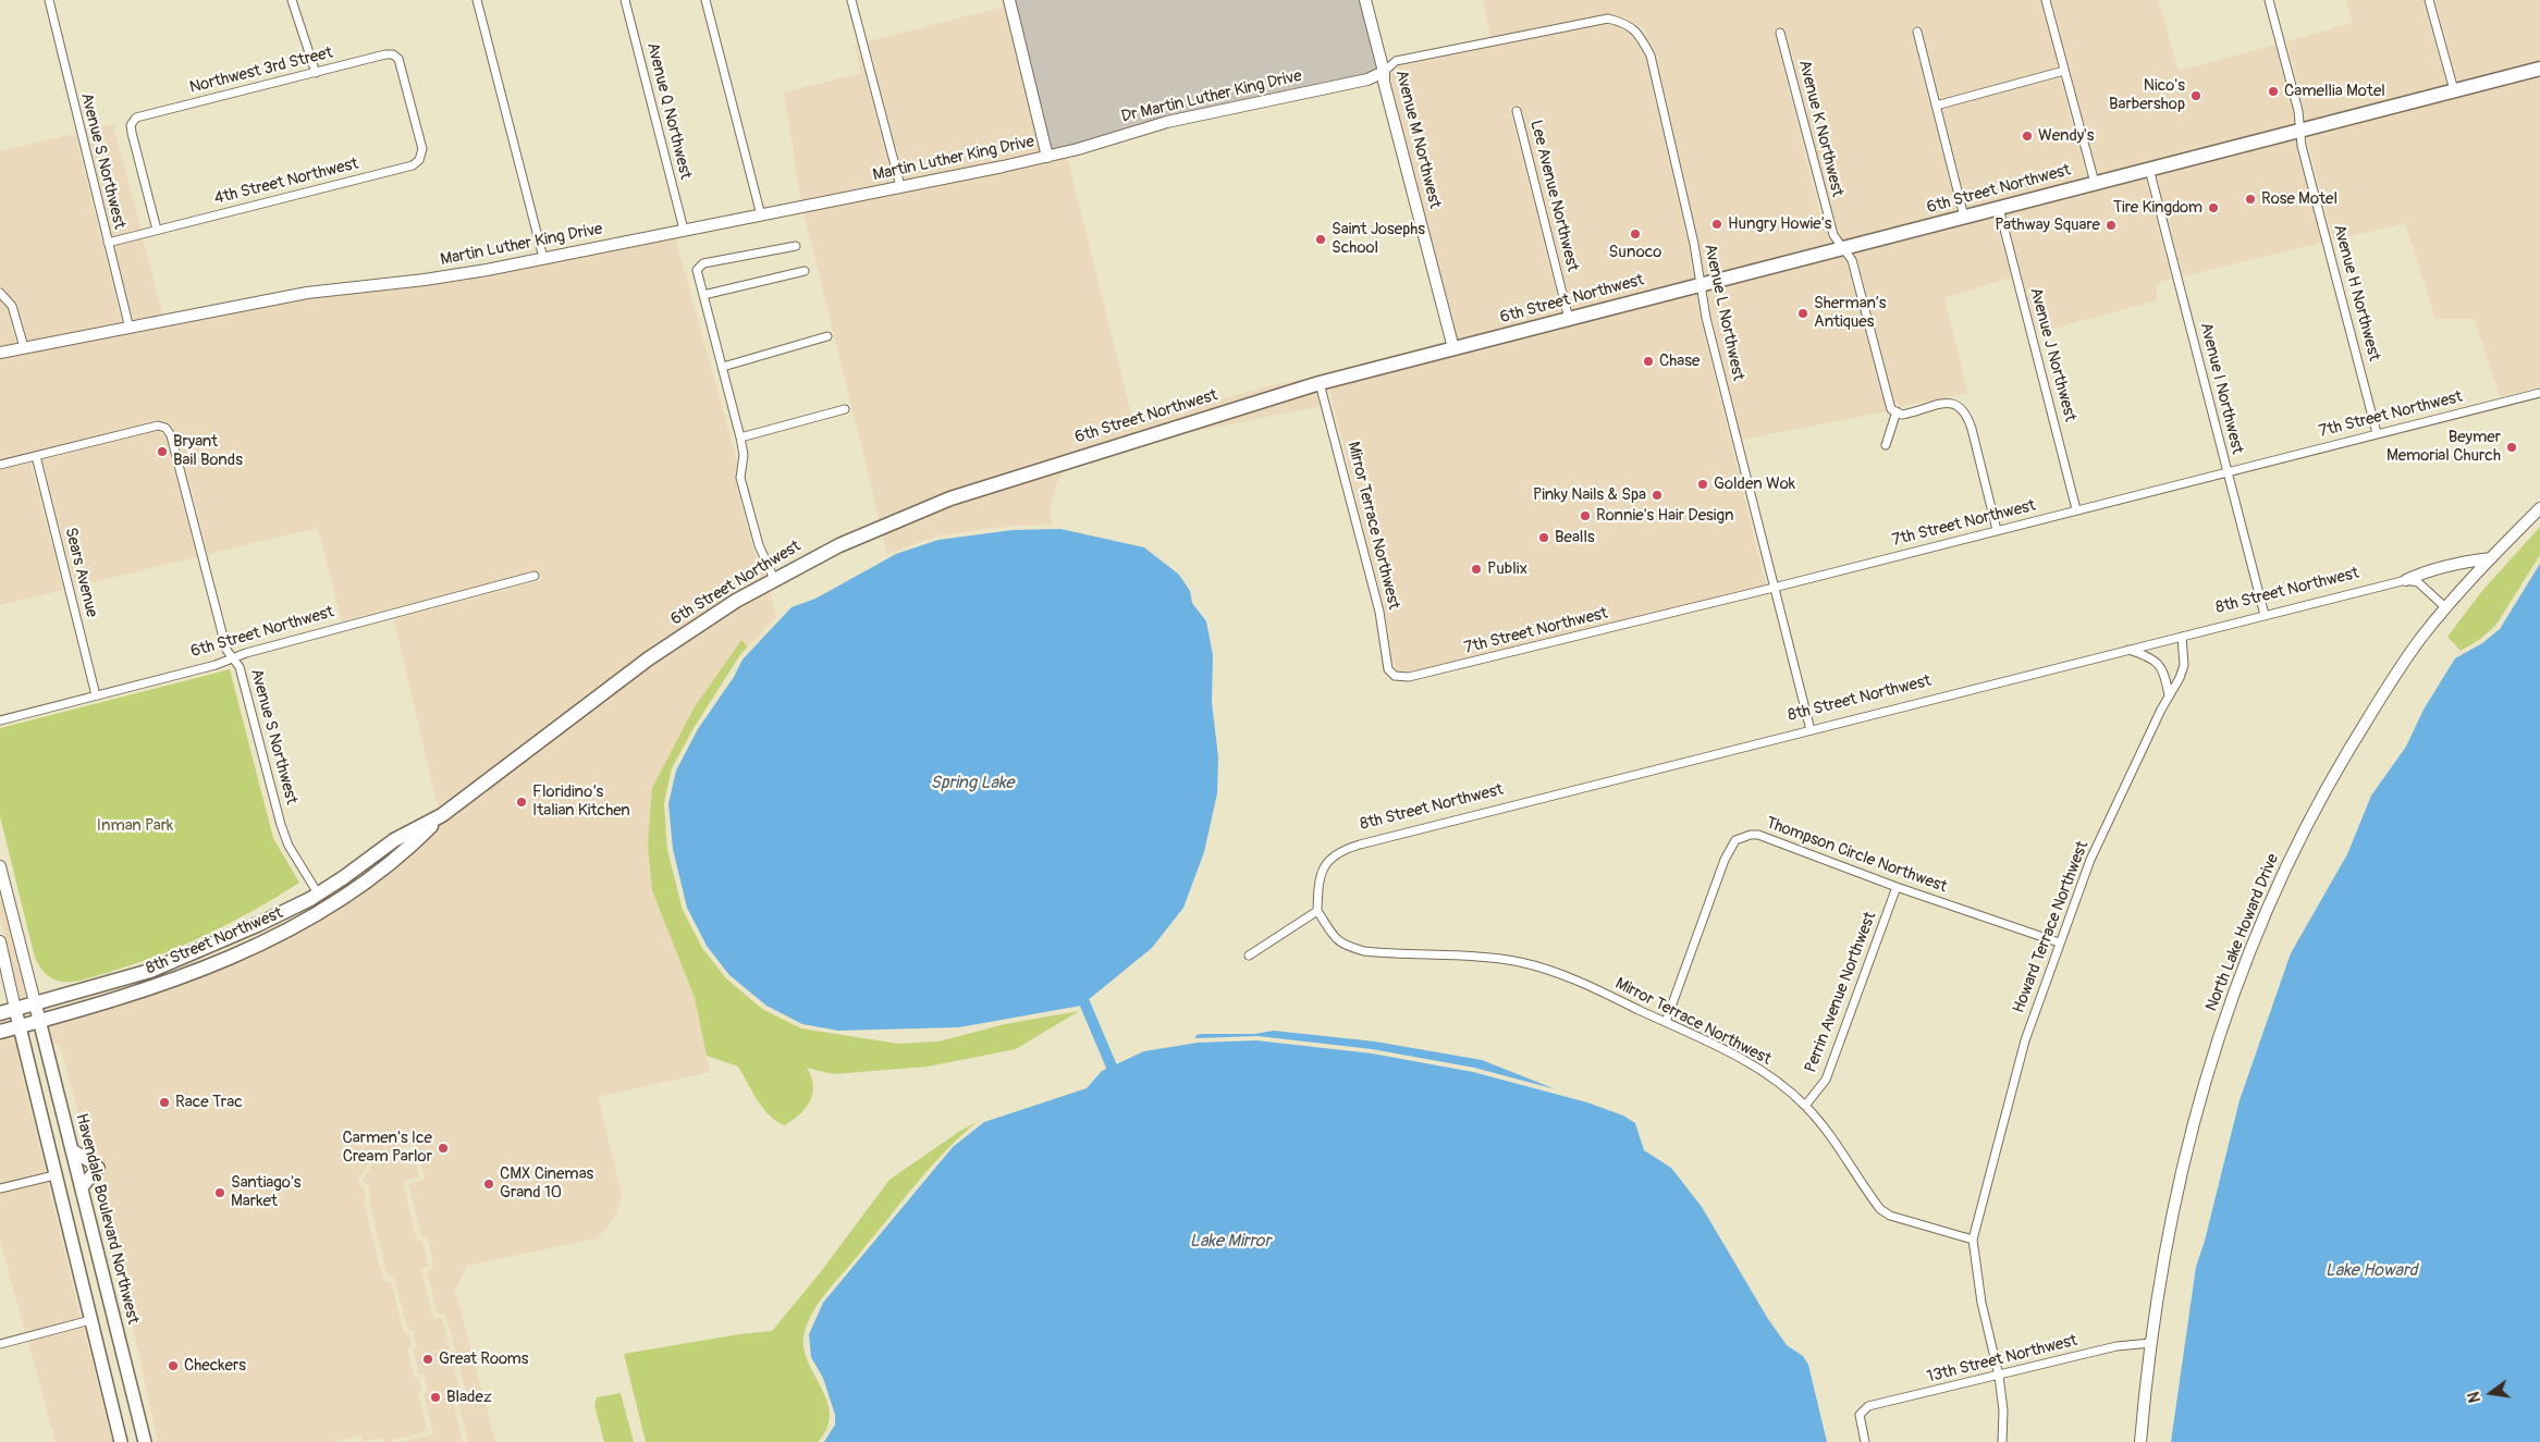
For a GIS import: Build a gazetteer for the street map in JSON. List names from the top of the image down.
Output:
{
  "streets": {
    "highway": ["6th Street Northwest", "8th Street Northwest"],
    "main road": ["Havendale Boulevard Northwest"],
    "street": [
      "Northwest 3rd Street",
      "Dr Martin Luther King Drive",
      "Avenue Q Northwest",
      "Avenue K Northwest",
      "Avenue M Northwest",
      "Martin Luther King Drive",
      "Avenue S Northwest",
      "4th Street Northwest",
      "Lee Avenue Northwest",
      "Avenue H Northwest",
      "Avenue L Northwest",
      "Avenue J Northwest",
      "Avenue I Northwest",
      "7th Street Northwest",
      "Mirror Terrace Northwest",
      "Sears Avenue",
      "Thompson Circle Northwest",
      "Howard Terrace Northwest",
      "North Lake Howard Drive",
      "Perrin Avenue Northwest",
      "13th Street Northwest"
    ]
  },
  "crossings": [
    ["Northwest 3rd Street", "4th Street Northwest"],
    ["Dr Martin Luther King Drive", "Avenue M Northwest"],
    ["Dr Martin Luther King Drive", "Martin Luther King Drive"],
    ["Dr Martin Luther King Drive", "Avenue L Northwest"],
    ["Avenue Q Northwest", "Martin Luther King Drive"],
    ["Avenue K Northwest", "6th Street Northwest"],
    ["Avenue M Northwest", "6th Street Northwest"],
    ["Avenue M Northwest", "Avenue L Northwest"],
    ["Martin Luther King Drive", "Avenue S Northwest"],
    ["Avenue S Northwest", "4th Street Northwest"],
    ["Avenue S Northwest", "6th Street Northwest"],
    ["Avenue S Northwest", "Sears Avenue"],
    ["Avenue S Northwest", "8th Street Northwest"],
    ["6th Street Northwest", "Lee Avenue Northwest"],
    ["6th Street Northwest", "Avenue H Northwest"],
    ["6th Street Northwest", "Avenue L Northwest"],
    ["6th Street Northwest", "Avenue J Northwest"],
    ["6th Street Northwest", "Avenue I Northwest"],
    ["6th Street Northwest", "Mirror Terrace Northwest"],
    ["6th Street Northwest", "Sears Avenue"],
    ["6th Street Northwest", "8th Street Northwest"],
    ["Avenue H Northwest", "7th Street Northwest"],
    ["Avenue L Northwest", "7th Street Northwest"],
    ["Avenue L Northwest", "8th Street Northwest"],
    ["Avenue J Northwest", "7th Street Northwest"],
    ["Avenue I Northwest", "7th Street Northwest"],
    ["Avenue I Northwest", "8th Street Northwest"],
    ["7th Street Northwest", "Mirror Terrace Northwest"],
    ["Mirror Terrace Northwest", "8th Street Northwest"],
    ["Mirror Terrace Northwest", "Thompson Circle Northwest"],
    ["Mirror Terrace Northwest", "Howard Terrace Northwest"],
    ["Mirror Terrace Northwest", "Perrin Avenue Northwest"],
    ["8th Street Northwest", "Howard Terrace Northwest"],
    ["8th Street Northwest", "Havendale Boulevard Northwest"],
    ["Thompson Circle Northwest", "Howard Terrace Northwest"],
    ["Thompson Circle Northwest", "Perrin Avenue Northwest"],
    ["North Lake Howard Drive", "13th Street Northwest"]
  ],
  "water": ["Spring Lake", "Lake Mirror", "Lake Howard"],
  "parks": ["Inman Park"],
  "places": [
    "Camellia Motel",
    "Nico's Barbershop",
    "Wendy's",
    "Rose Motel",
    "Tire Kingdom",
    "Hungry Howie's",
    "Pathway Square",
    "Sunoco",
    "Saint Josephs School",
    "Sherman’s Antiques",
    "Chase",
    "Beymer Memorial Church",
    "Bryant Bail Bonds",
    "Golden Wok",
    "Pinky Nails & Spa",
    "Ronnie's Hair Design",
    "Bealls",
    "Publix",
    "Floridino’s Italian Kitchen",
    "Race Trac",
    "Carmen's Ice Cream Parlor",
    "CMX Cinemas Grand 10",
    "Santiago's Market",
    "Great Rooms",
    "Checkers",
    "Bladez"
  ],
  "north": "left"
}
